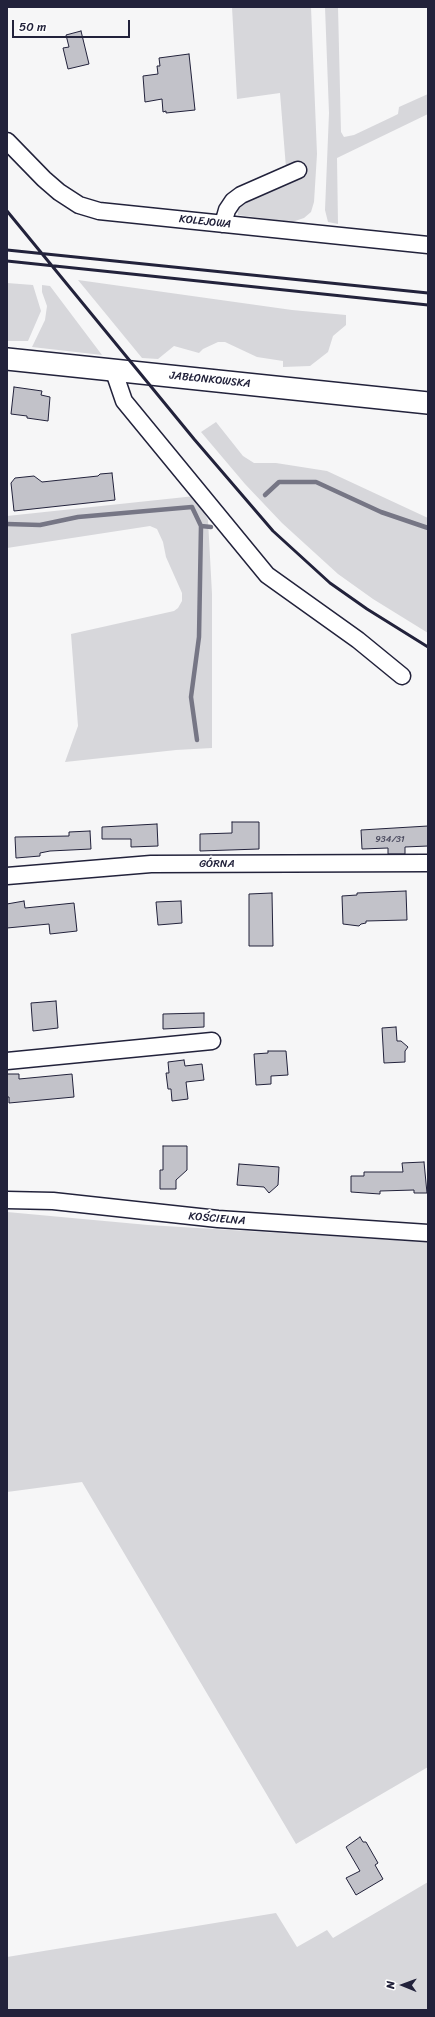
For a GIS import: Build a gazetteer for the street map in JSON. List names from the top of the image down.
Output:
{
  "streets": {
    "main road": ["JABŁONKOWSKA"],
    "street": ["KOLEJOWA", "GÓRNA", "KOŚCIELNA"]
  },
  "house_numbers": ["934/31"],
  "scale_bar": "50 m",
  "north": "left"
}
